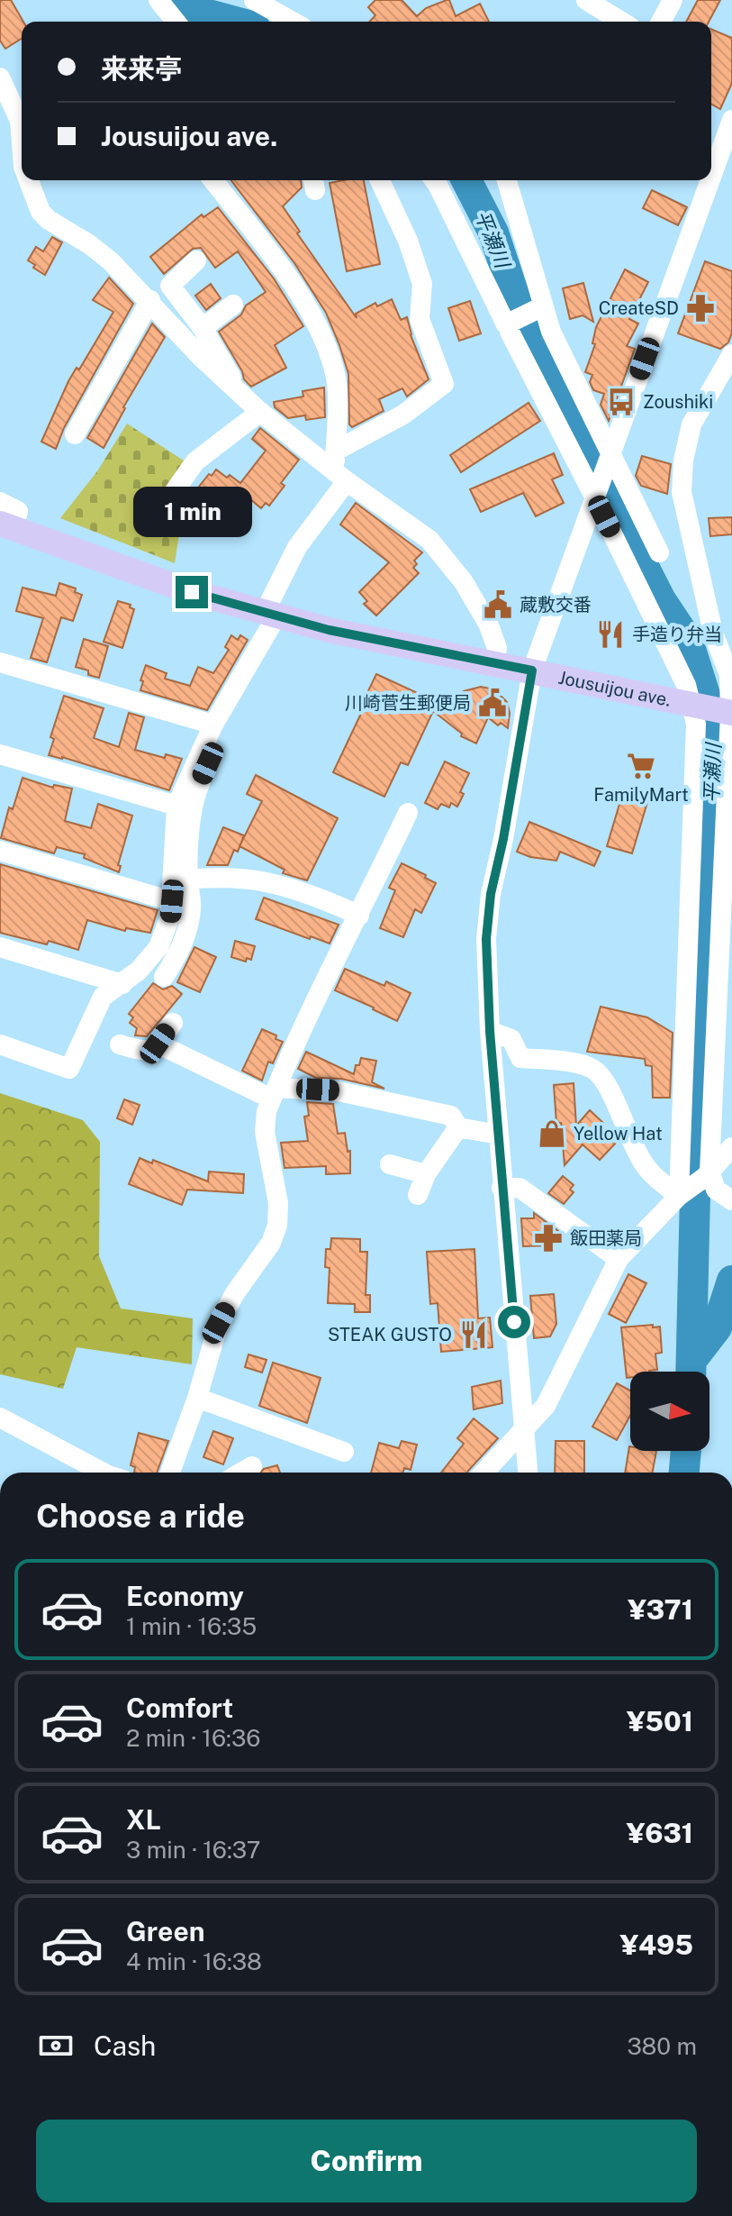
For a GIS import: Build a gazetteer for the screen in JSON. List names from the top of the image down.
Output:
{
  "streets": {
    "main road": ["Jousuijou ave."]
  },
  "water": ["平瀬川"],
  "places": {
    "pharmacy": ["CreateSD", "飯田薬局"],
    "bus stop": ["Zoushiki"],
    "public building": ["蔵敷交番", "川崎菅生郵便局"],
    "restaurant": ["手造り弁当", "STEAK GUSTO"],
    "supermarket": ["FamilyMart"],
    "shop": ["Yellow Hat"]
  },
  "north": "right",
  "page": {
    "banner": ["来来亭", "Jousuijou ave."],
    "bubble": "1 min",
    "heading": "Choose a ride",
    "list": [
      {
        "name": "Economy",
        "note": "1 min · 16:35",
        "value": "¥371"
      },
      {
        "name": "Comfort",
        "note": "2 min · 16:36",
        "value": "¥501"
      },
      {
        "name": "XL",
        "note": "3 min · 16:37",
        "value": "¥631"
      },
      {
        "name": "Green",
        "note": "4 min · 16:38",
        "value": "¥495"
      }
    ],
    "pay": ["Cash", "380 m"],
    "buttons": "Confirm"
  }
}
